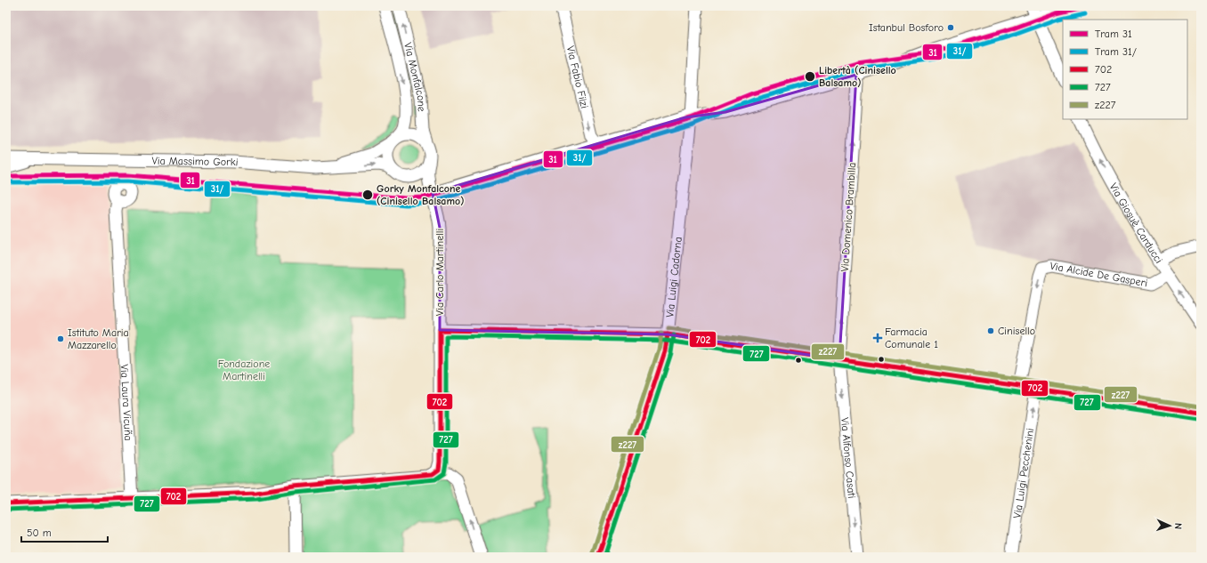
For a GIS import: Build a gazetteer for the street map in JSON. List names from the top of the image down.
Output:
{
  "streets": {
    "street": [
      "Via Monfalcone",
      "Via Fabio Filzi",
      "Via Massimo Gorki",
      "Via Domenico Brambilla",
      "Via Giosuè Carducci",
      "Via Carlo Martinelli",
      "Via Alcide De Gasperi",
      "Via Luigi Cadorna",
      "Via Laura Vicuña",
      "Via Alfonso Casati",
      "Via Luigi Pecchenini"
    ]
  },
  "crossings": [
    ["Via Monfalcone", "Via Massimo Gorki"],
    ["Via Monfalcone", "Via Carlo Martinelli"],
    ["Via Massimo Gorki", "Via Carlo Martinelli"],
    ["Via Domenico Brambilla", "Via Alfonso Casati"],
    ["Via Giosuè Carducci", "Via Alcide De Gasperi"]
  ],
  "one_way": [
    "Via Fabio Filzi",
    "Via Domenico Brambilla",
    "Via Giosuè Carducci",
    "Via Alfonso Casati",
    "Via Luigi Pecchenini"
  ],
  "parks": ["Fondazione Martinelli"],
  "places": {
    "other": [
      "Istanbul Bosforo",
      "Libertà (Cinisello Balsamo)",
      "Gorky Monfalcone (Cinisello Balsamo)",
      "Cinisello",
      "Istituto Maria Mazzarello"
    ],
    "health": ["Farmacia Comunale 1"]
  },
  "lines": [
    "tram line 31",
    "tram line 31/",
    "transit line z227",
    "transit line 702",
    "transit line 727"
  ],
  "legend": [
    "Tram 31",
    "Tram 31/",
    "702",
    "727",
    "z227"
  ],
  "scale_bar": "50 m",
  "north": "right"
}
